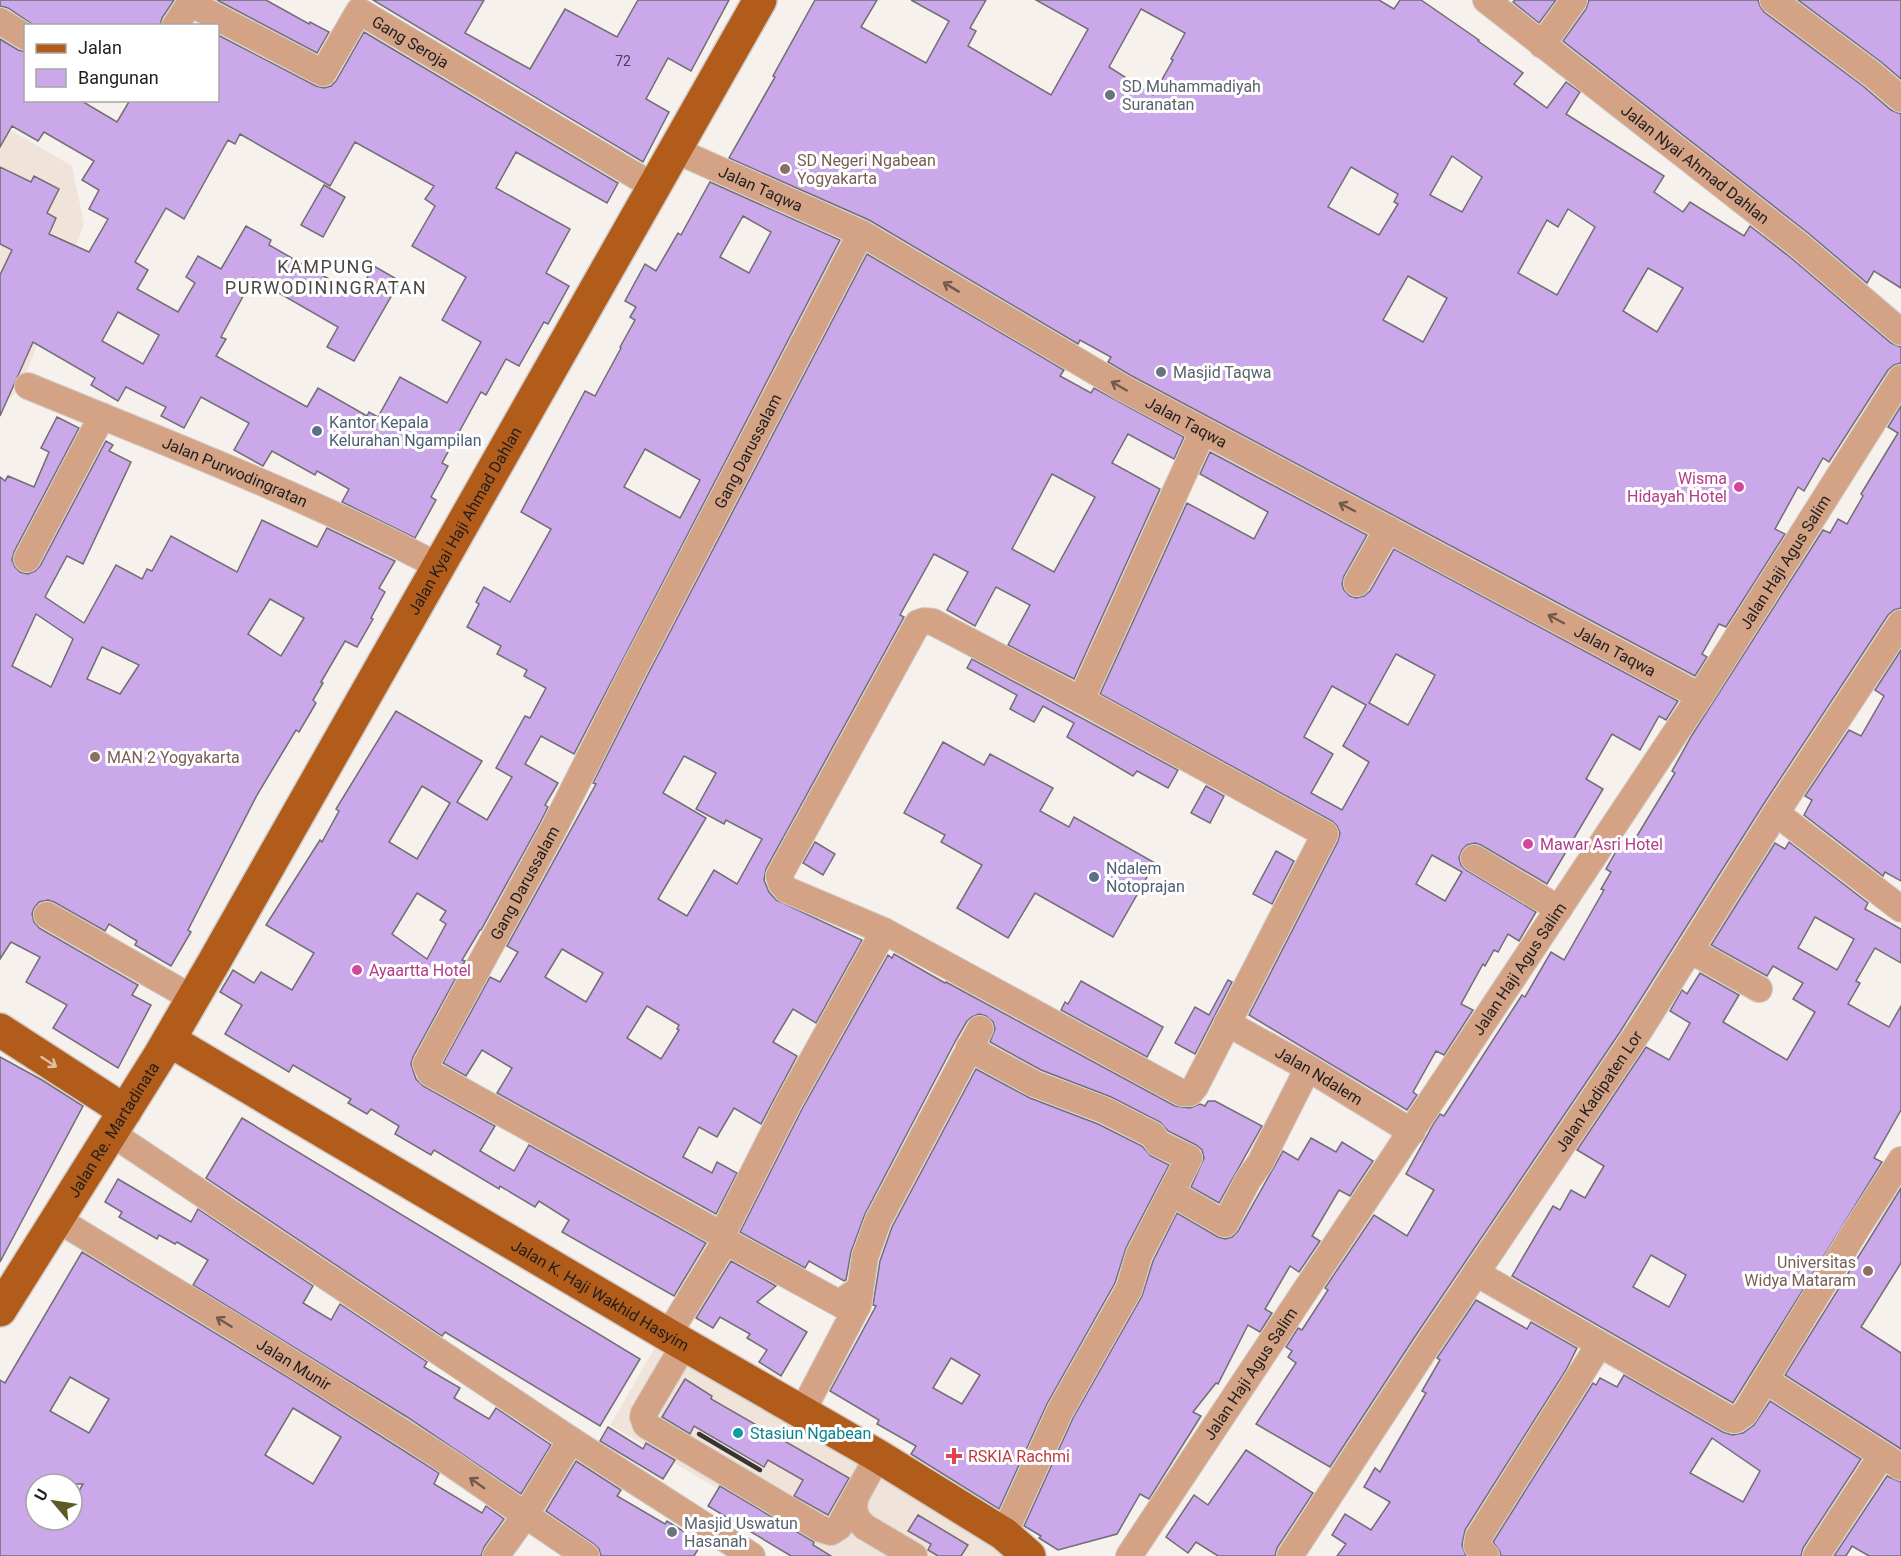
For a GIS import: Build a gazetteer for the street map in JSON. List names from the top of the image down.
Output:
{
  "streets": {
    "main road": ["Jalan Kyai Haji Ahmad Dahlan", "Jalan Re. Martadinata", "Jalan K. Haji Wakhid Hasyim"],
    "street": [
      "Gang Seroja",
      "Jalan Nyai Ahmad Dahlan",
      "Jalan Taqwa",
      "Gang Darussalam",
      "Jalan Purwodingratan",
      "Jalan Haji Agus Salim",
      "Jalan Ndalem",
      "Jalan Kadipaten Lor",
      "Jalan Munir"
    ]
  },
  "crossings": [
    ["Gang Seroja", "Jalan Kyai Haji Ahmad Dahlan"],
    ["Jalan Taqwa", "Gang Darussalam"],
    ["Jalan Taqwa", "Jalan Kyai Haji Ahmad Dahlan"],
    ["Jalan Taqwa", "Jalan Haji Agus Salim"],
    ["Jalan Purwodingratan", "Jalan Kyai Haji Ahmad Dahlan"],
    ["Jalan Kyai Haji Ahmad Dahlan", "Jalan Re. Martadinata"],
    ["Jalan Kyai Haji Ahmad Dahlan", "Jalan K. Haji Wakhid Hasyim"],
    ["Jalan Haji Agus Salim", "Jalan Ndalem"],
    ["Jalan Re. Martadinata", "Jalan K. Haji Wakhid Hasyim"],
    ["Jalan Re. Martadinata", "Jalan Munir"]
  ],
  "one_way": ["Jalan Taqwa"],
  "districts": ["KAMPUNG PURWODININGRATAN"],
  "places": {
    "other": [
      "SD Muhammadiyah Suranatan",
      "SD Negeri Ngabean Yogyakarta",
      "Masjid Taqwa",
      "Kantor Kepala Kelurahan Ngampilan",
      "Wisma Hidayah Hotel",
      "MAN 2 Yogyakarta",
      "Mawar Asri Hotel",
      "Ndalem Notoprajan",
      "Ayaartta Hotel",
      "Universitas Widya Mataram",
      "Stasiun Ngabean",
      "Masjid Uswatun Hasanah"
    ],
    "health": ["RSKIA Rachmi"]
  },
  "house_numbers": ["72"],
  "legend": ["Jalan", "Bangunan"],
  "north": "top left"
}
